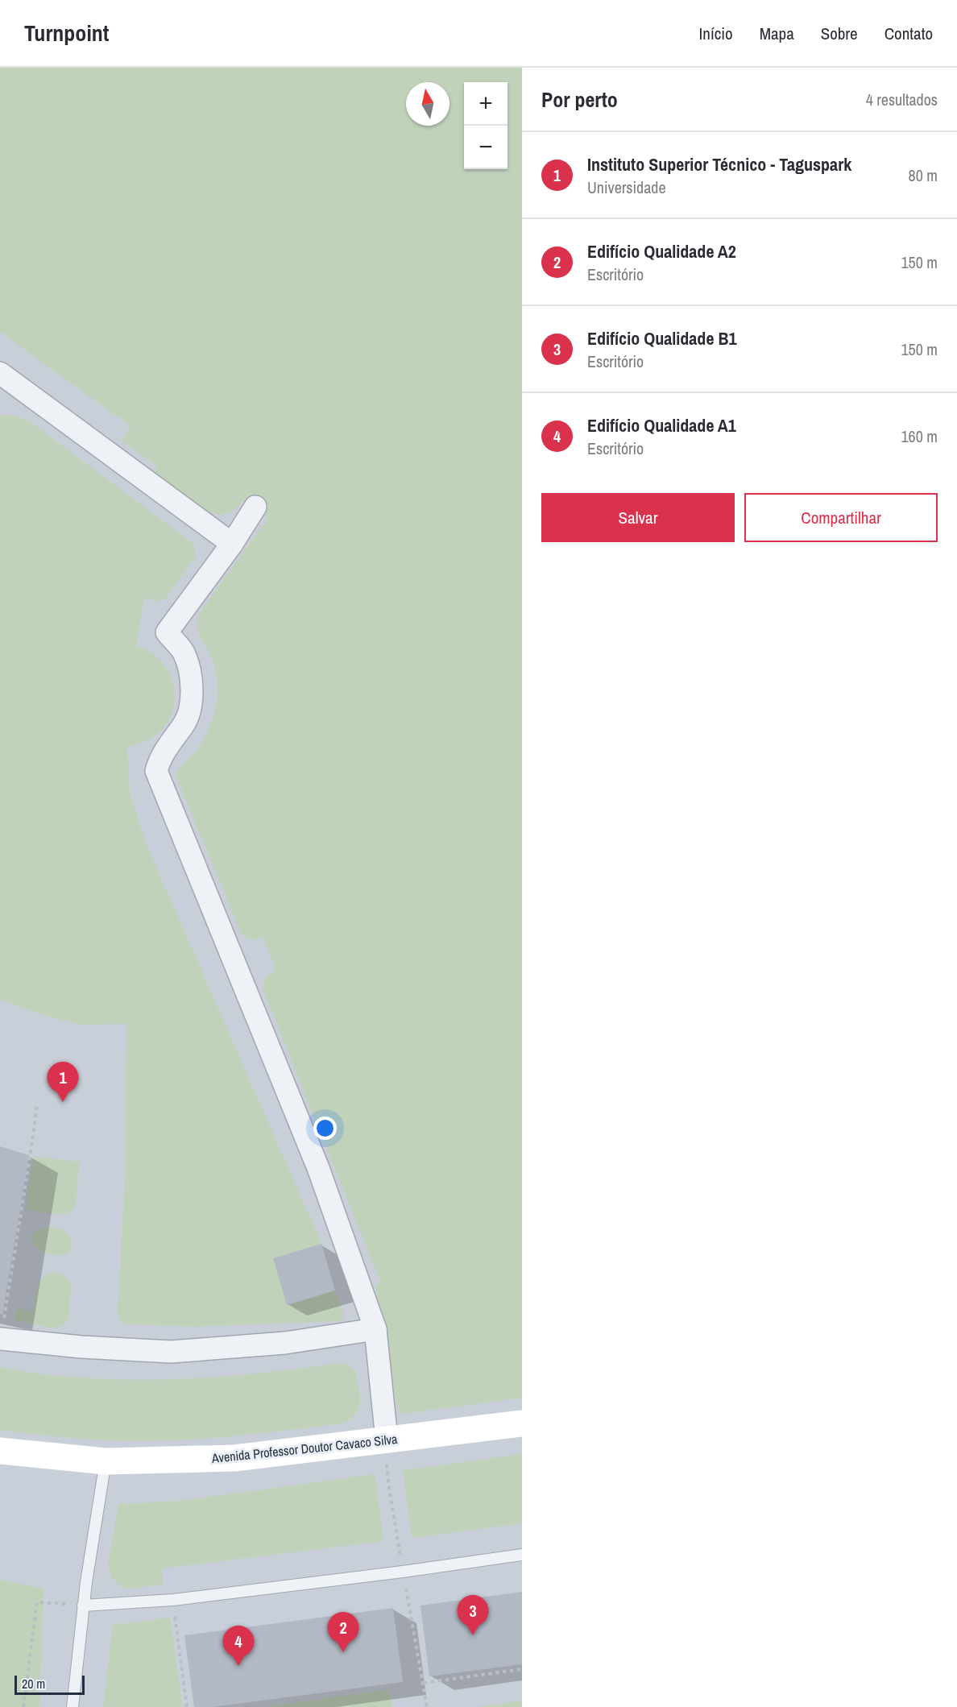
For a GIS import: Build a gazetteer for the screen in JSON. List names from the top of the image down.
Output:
{
  "streets": {
    "main road": ["Avenida Professor Doutor Cavaco Silva"]
  },
  "scale_bar": "20 m",
  "north": "top",
  "page": {
    "header": "Turnpoint",
    "nav": [
      "Início",
      "Mapa",
      "Sobre",
      "Contato"
    ],
    "heading": ["Por perto", "4 resultados"],
    "map_buttons": ["+", "−"],
    "list": [
      {
        "mark": "1",
        "name": "Instituto Superior Técnico - Taguspark",
        "note": "Universidade",
        "value": "80 m"
      },
      {
        "mark": "2",
        "name": "Edifício Qualidade A2",
        "note": "Escritório",
        "value": "150 m"
      },
      {
        "mark": "3",
        "name": "Edifício Qualidade B1",
        "note": "Escritório",
        "value": "150 m"
      },
      {
        "mark": "4",
        "name": "Edifício Qualidade A1",
        "note": "Escritório",
        "value": "160 m"
      }
    ],
    "buttons": ["Salvar", "Compartilhar"],
    "pins": [
      "1",
      "3",
      "2",
      "4"
    ],
    "scale": "20 m"
  }
}
